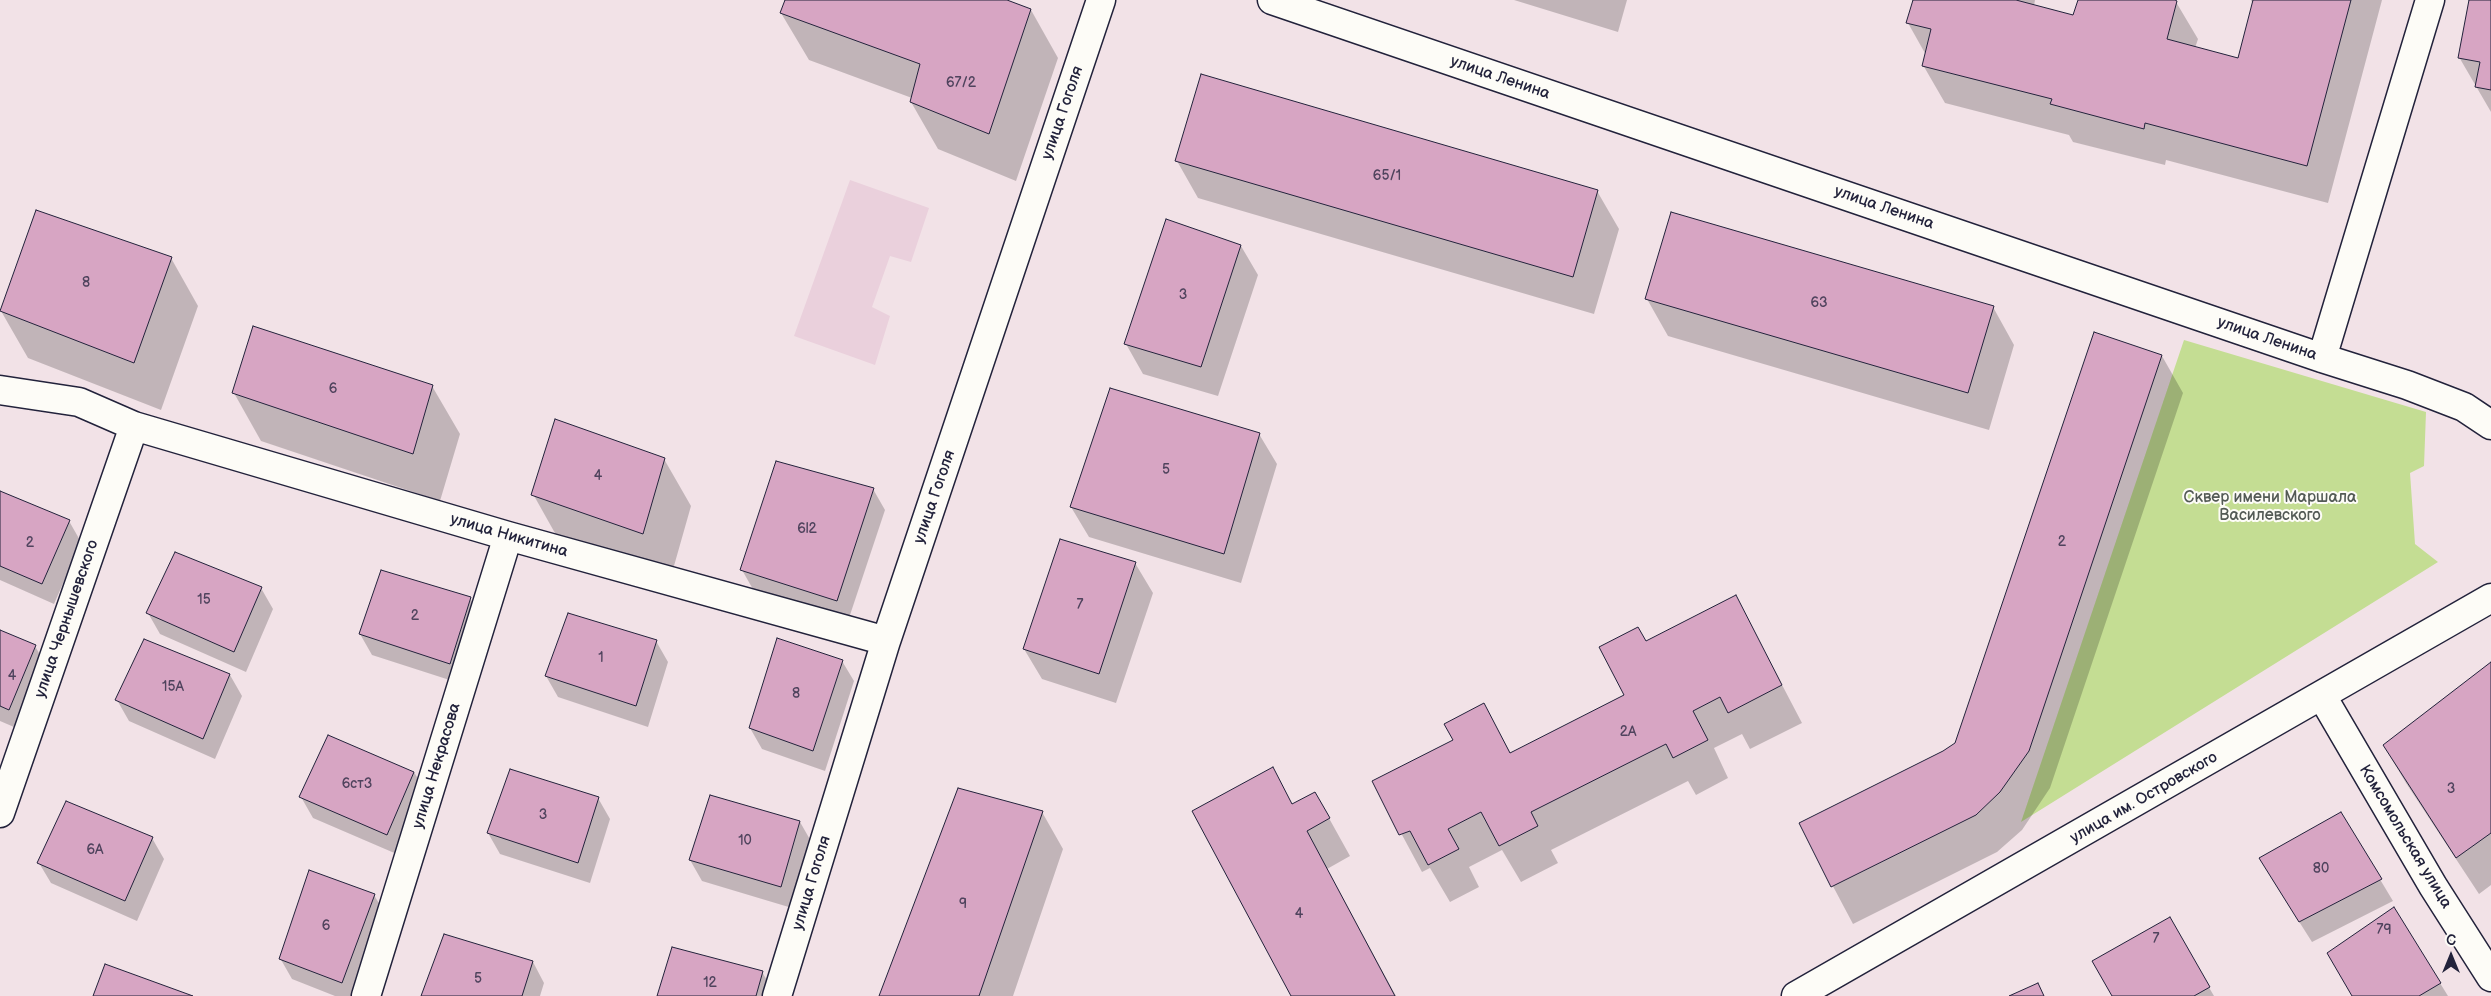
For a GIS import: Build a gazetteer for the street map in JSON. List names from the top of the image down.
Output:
{
  "streets": {
    "street": [
      "улица Ленина",
      "улица Гоголя",
      "улица Никитина",
      "улица Чернышевского",
      "улица Некрасова",
      "улица им. Островского",
      "Комсомольская улица"
    ]
  },
  "crossings": [
    ["улица Гоголя", "улица Никитина"],
    ["улица Никитина", "улица Чернышевского"],
    ["улица Никитина", "улица Некрасова"],
    ["улица им. Островского", "Комсомольская улица"]
  ],
  "parks": ["Сквер имени Маршала Василевского"],
  "house_numbers": [
    "67/2",
    "65/1",
    "8",
    "3",
    "63",
    "6",
    "5",
    "4",
    "6|2",
    "2",
    "2",
    "15",
    "7",
    "2",
    "1",
    "4",
    "15А",
    "8",
    "2А",
    "6ст3",
    "3",
    "3",
    "10",
    "6А",
    "80",
    "9",
    "4",
    "6",
    "79",
    "7",
    "5",
    "12"
  ],
  "north": "top"
}
